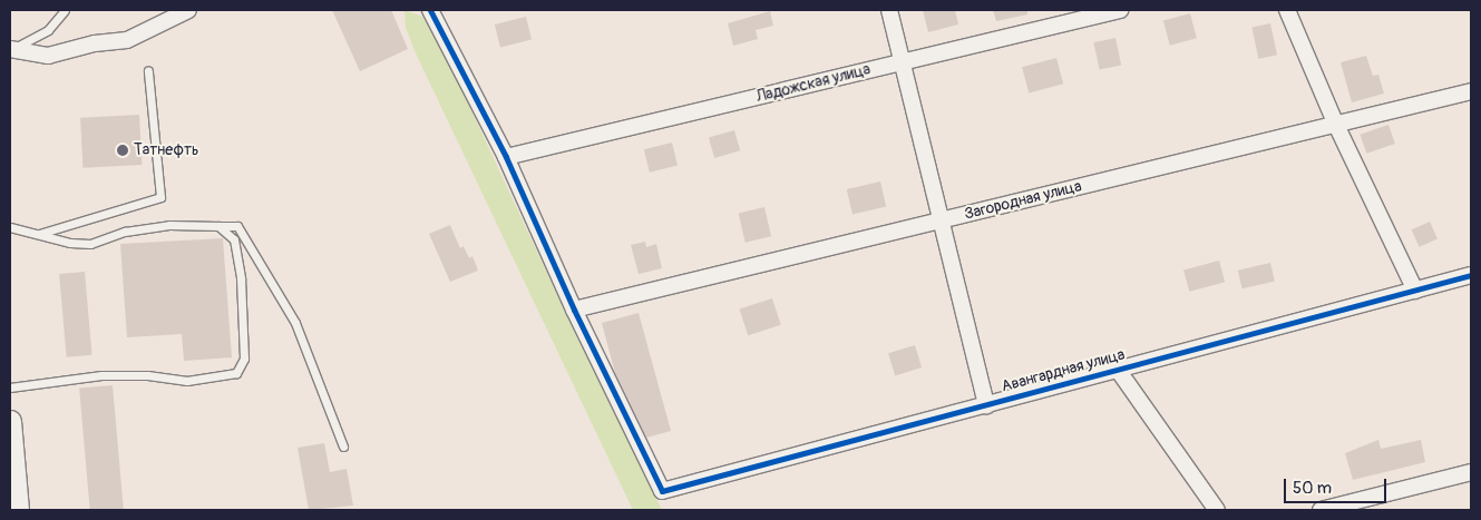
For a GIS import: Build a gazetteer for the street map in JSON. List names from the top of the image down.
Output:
{
  "streets": {
    "street": ["Ладожская улица", "Загородная улица", "Авангардная улица"]
  },
  "crossings": [
    ["Загородная улица", "Авангардная улица"]
  ],
  "places": ["Татнефть"],
  "scale_bar": "50 m"
}
